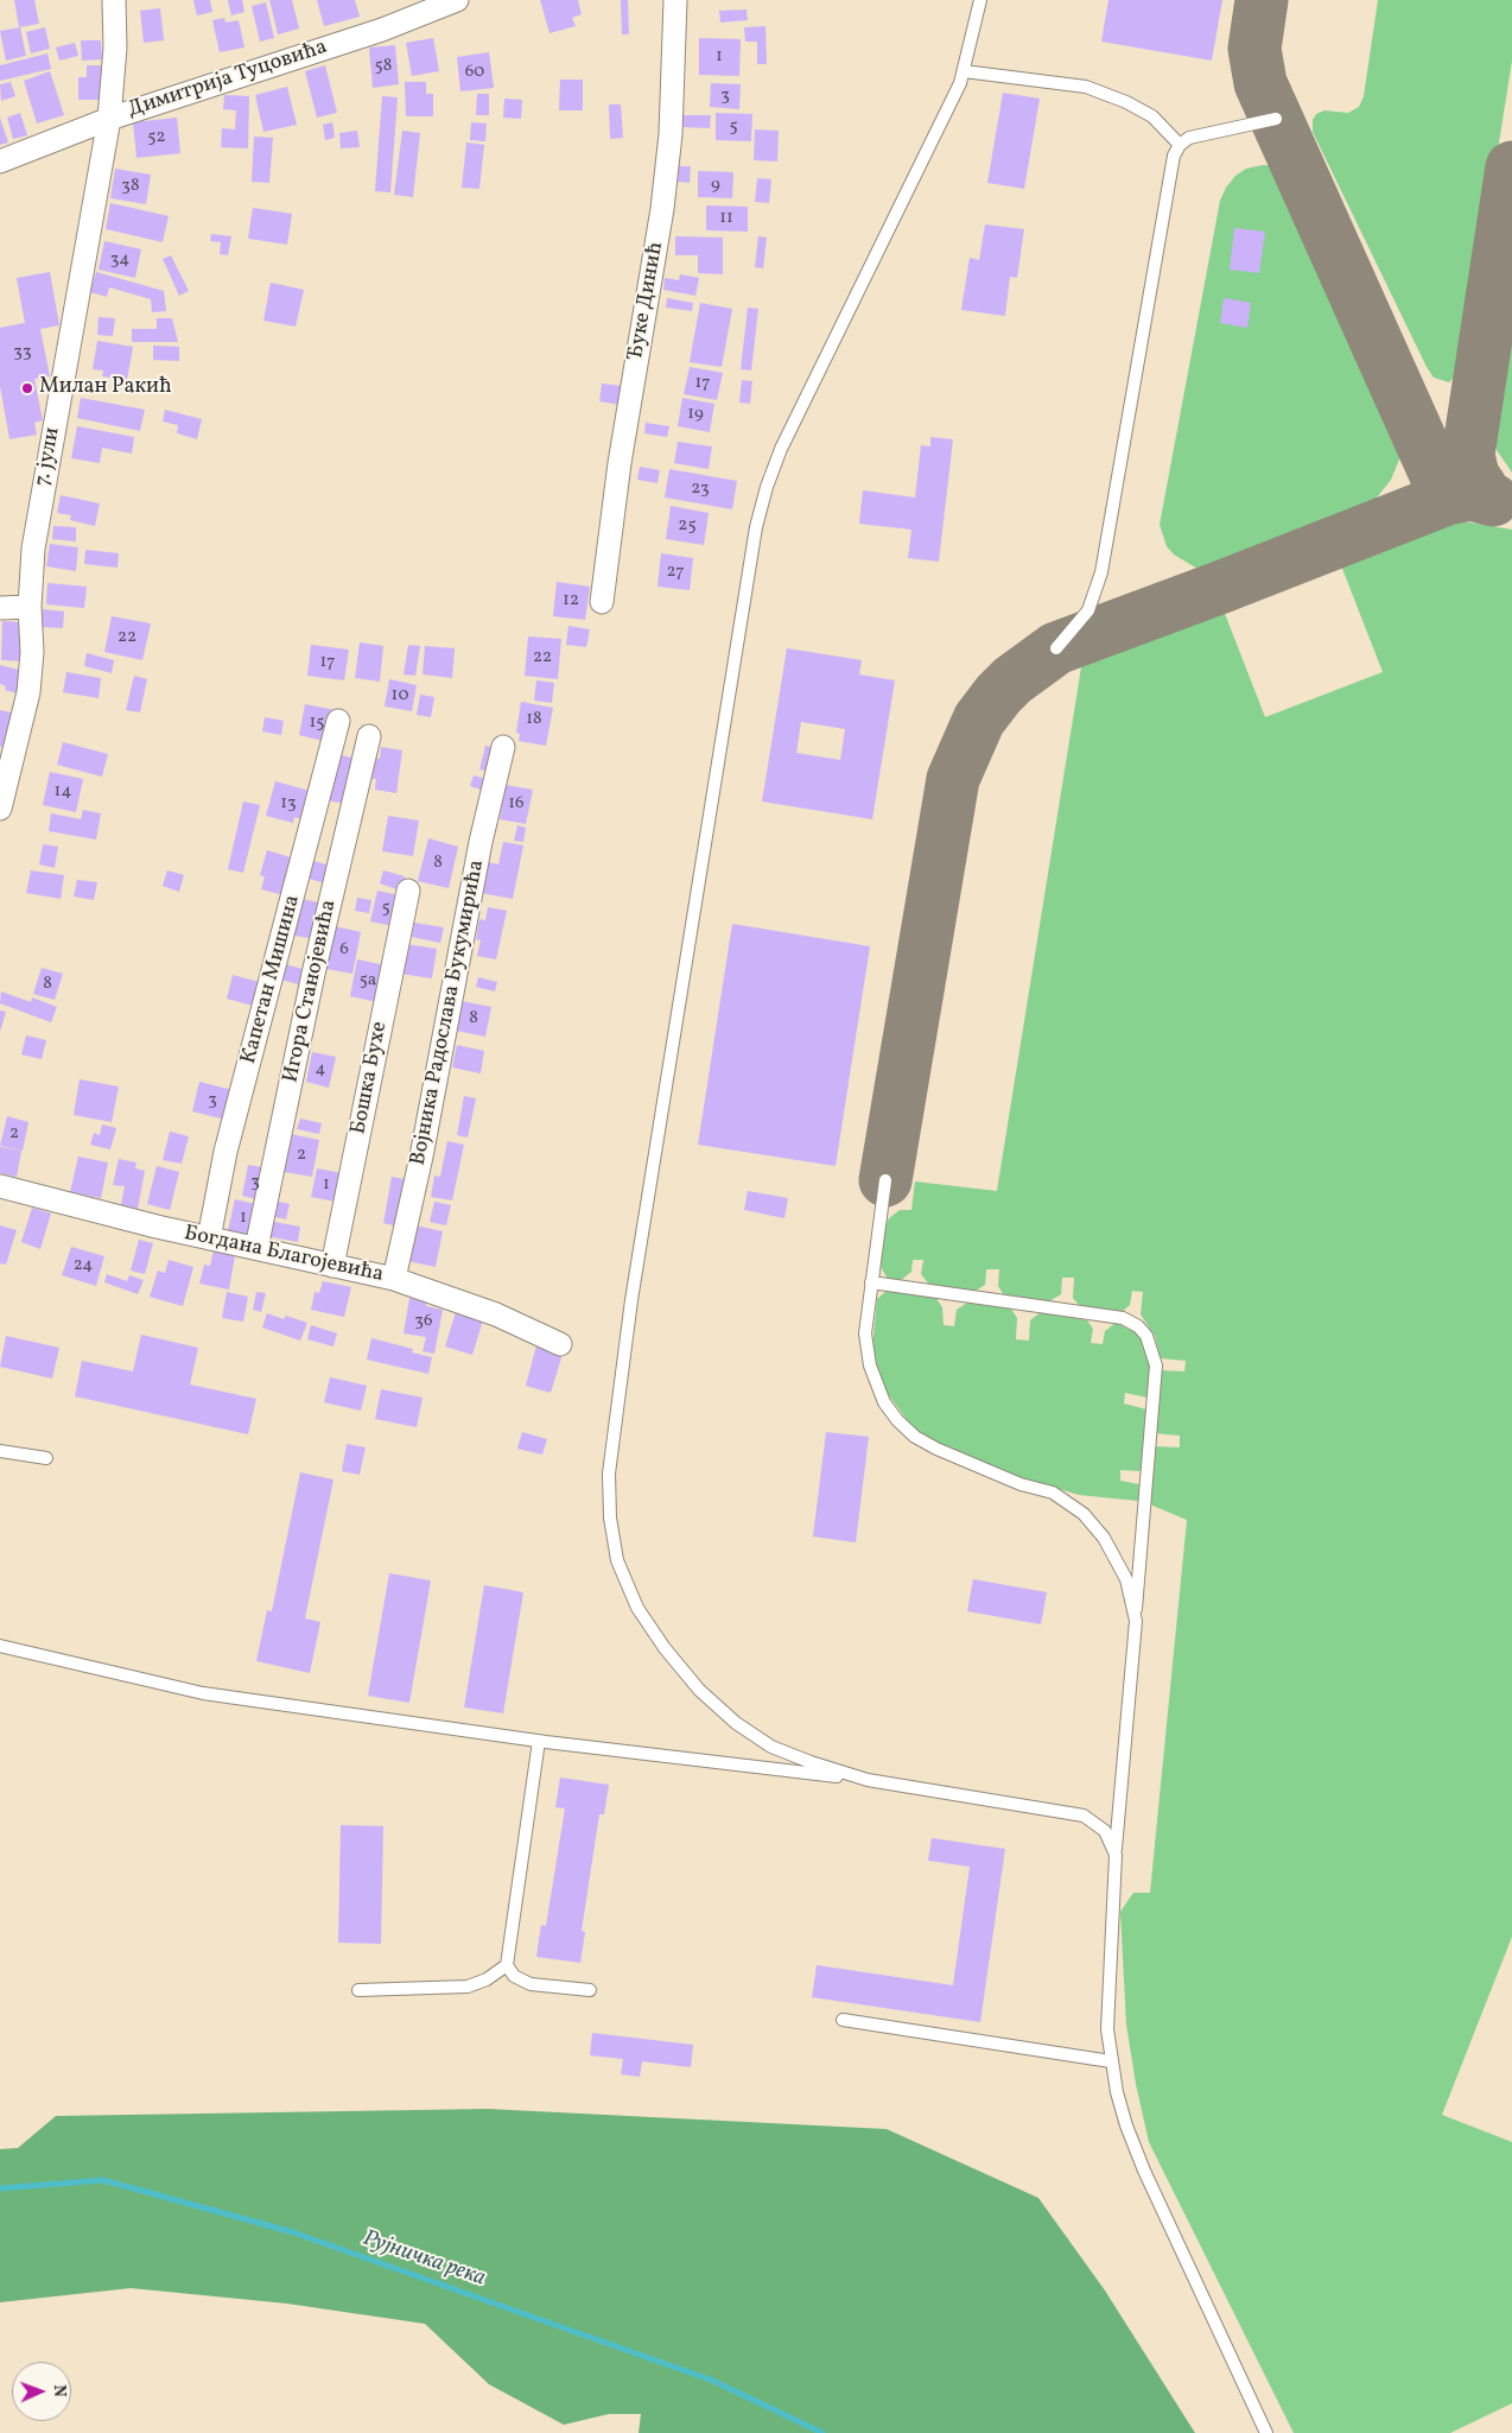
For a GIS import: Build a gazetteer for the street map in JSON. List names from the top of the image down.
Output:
{
  "streets": {
    "street": [
      "Димитрија Туцовића",
      "Ђуке Динић",
      "7. јули",
      "Капетан Мишина",
      "Игора Станојевића",
      "Војника Радослава Букумирића",
      "Бошка Бухе",
      "Богдана Благојевића"
    ]
  },
  "crossings": [
    ["Димитрија Туцовића", "7. јули"],
    ["Капетан Мишина", "Богдана Благојевића"],
    ["Игора Станојевића", "Богдана Благојевића"],
    ["Војника Радослава Букумирића", "Богдана Благојевића"],
    ["Бошка Бухе", "Богдана Благојевића"]
  ],
  "water": ["Рујничка река"],
  "places": ["Милан Ракић"],
  "house_numbers": [
    "1",
    "58",
    "60",
    "3",
    "5",
    "52",
    "9",
    "38",
    "11",
    "34",
    "33",
    "17",
    "19",
    "23",
    "25",
    "27",
    "12",
    "22",
    "22",
    "17",
    "10",
    "18",
    "15",
    "14",
    "13",
    "16",
    "8",
    "5",
    "6",
    "5a",
    "8",
    "8",
    "4",
    "3",
    "2",
    "2",
    "3",
    "1",
    "1",
    "24",
    "36"
  ],
  "north": "right"
}
